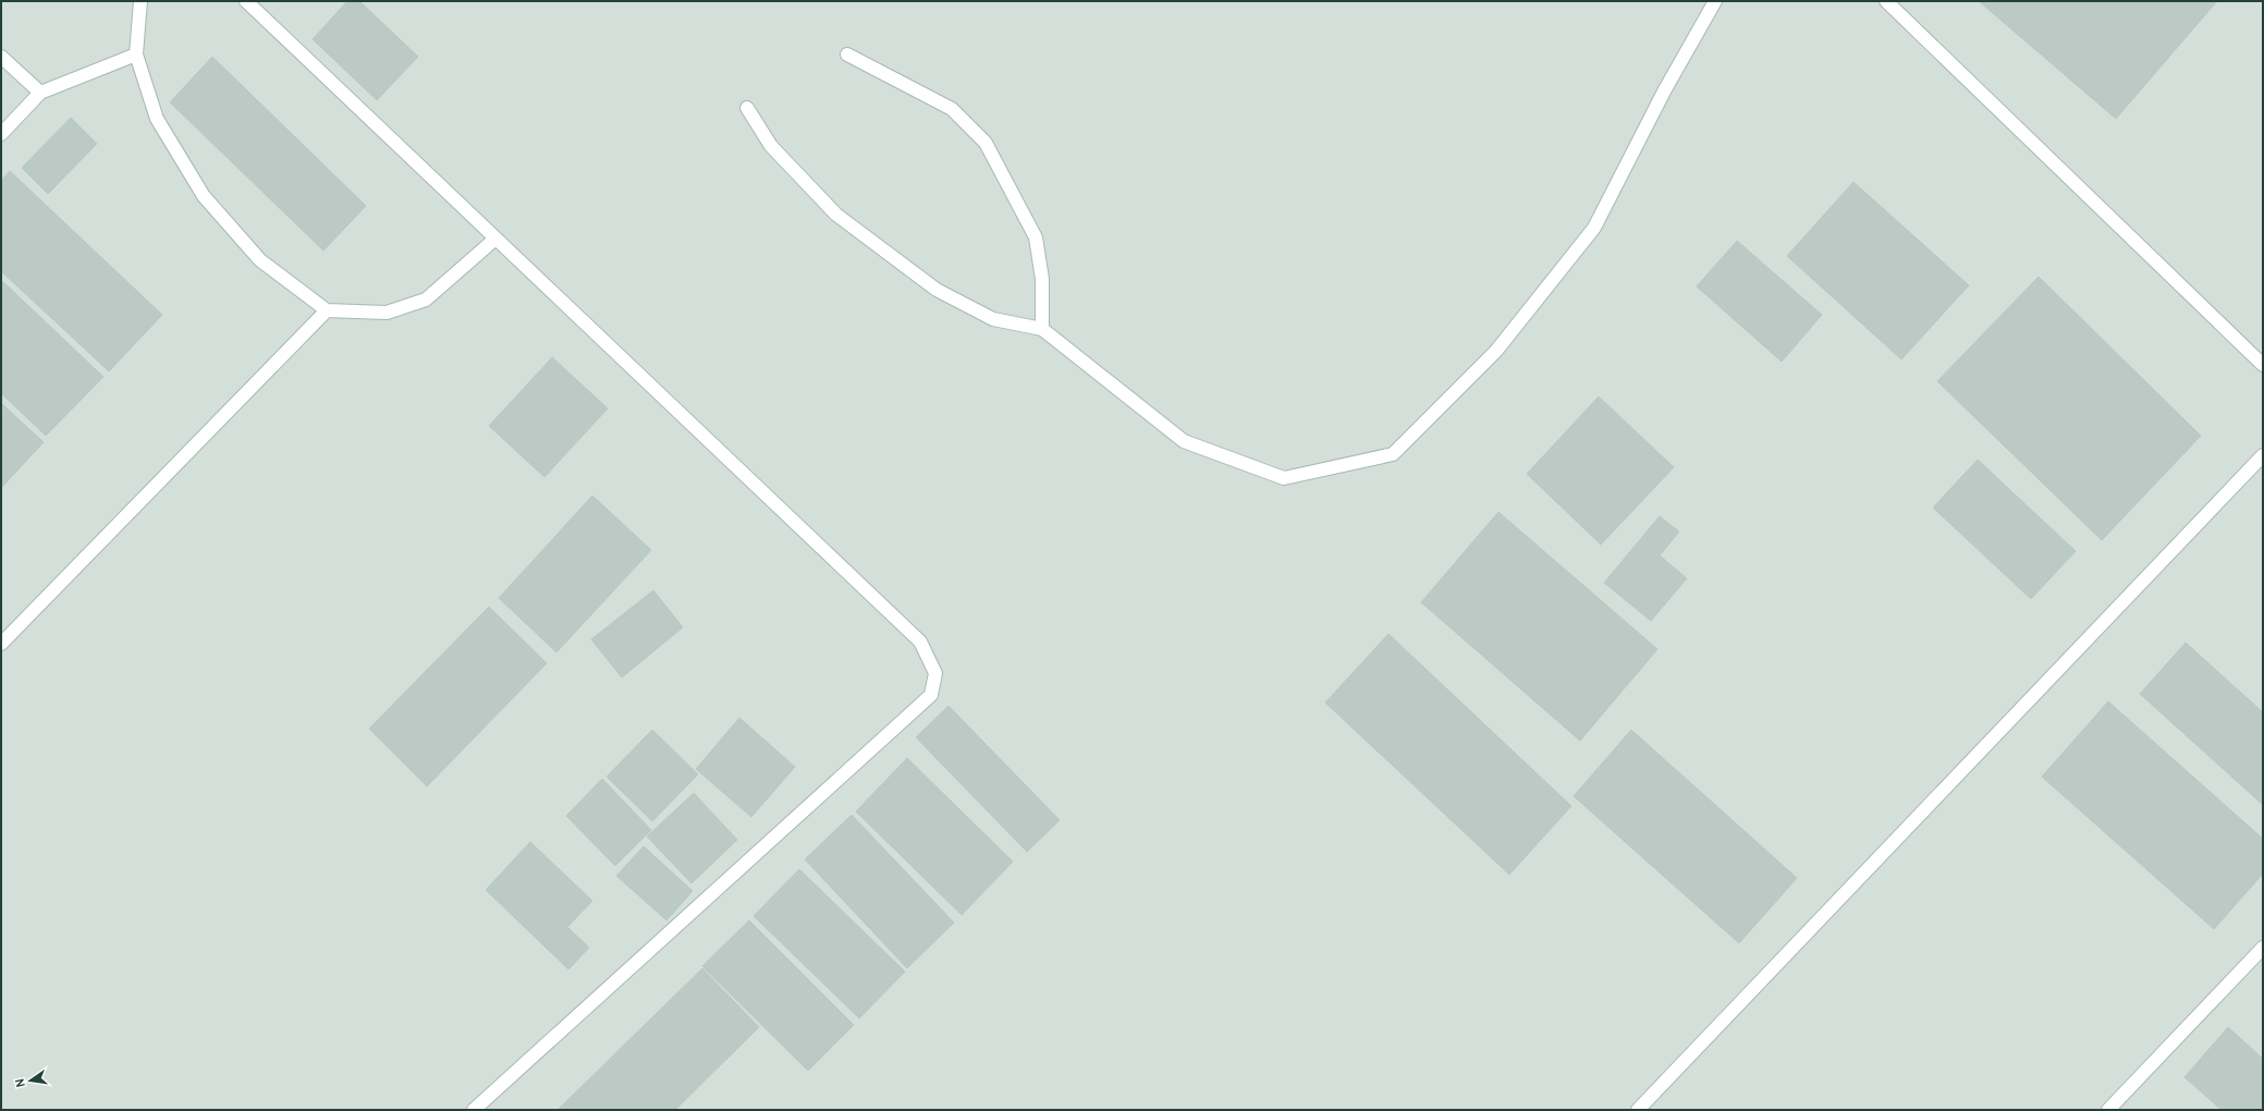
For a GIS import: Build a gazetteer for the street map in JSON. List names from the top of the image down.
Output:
{
  "north": "left"
}
